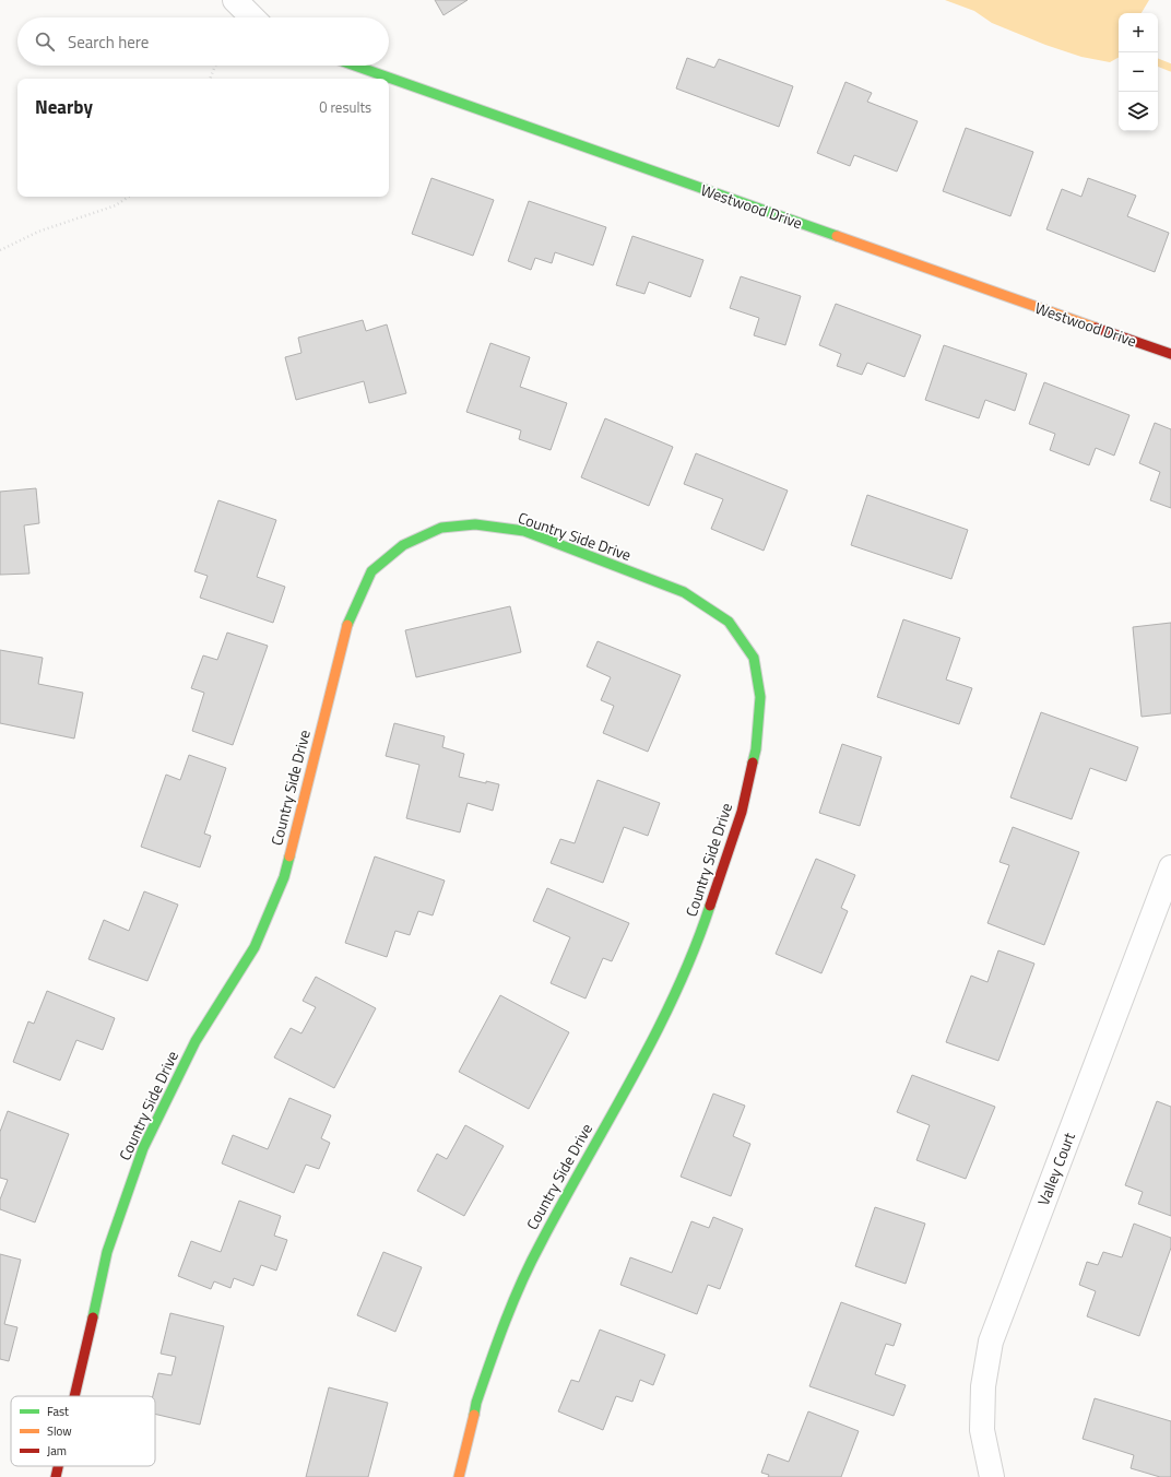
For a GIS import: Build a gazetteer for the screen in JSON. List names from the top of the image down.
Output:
{
  "streets": {
    "street": ["Westwood Drive", "Country Side Drive", "Valley Court"]
  },
  "legend": ["Fast", "Slow", "Jam"],
  "page": {
    "map_buttons": ["+", "−"],
    "search": "Search here",
    "heading": ["Nearby", "0 results"]
  }
}
